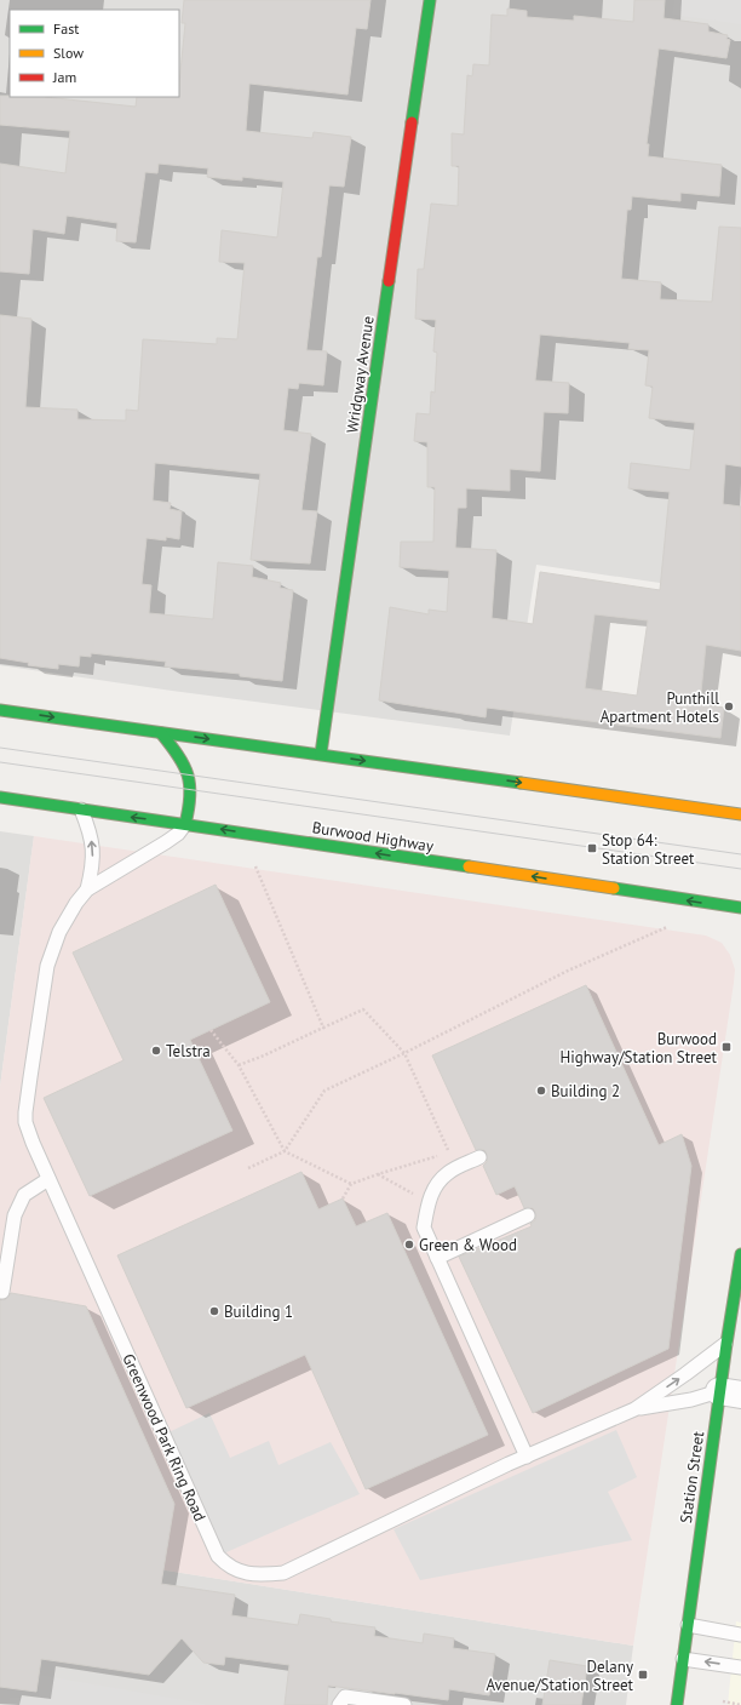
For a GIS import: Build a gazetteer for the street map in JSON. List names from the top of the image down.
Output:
{
  "streets": {
    "main road": ["Wridgway Avenue", "Burwood Highway", "Station Street"],
    "lane": ["Greenwood Park Ring Road"]
  },
  "places": {
    "other": [
      "Punthill Apartment Hotels",
      "Telstra",
      "Building 2",
      "Green & Wood",
      "Building 1"
    ],
    "transit": ["Stop 64: Station Street", "Burwood Highway/Station Street", "Delany Avenue/Station Street"]
  },
  "legend": ["Fast", "Slow", "Jam"]
}
